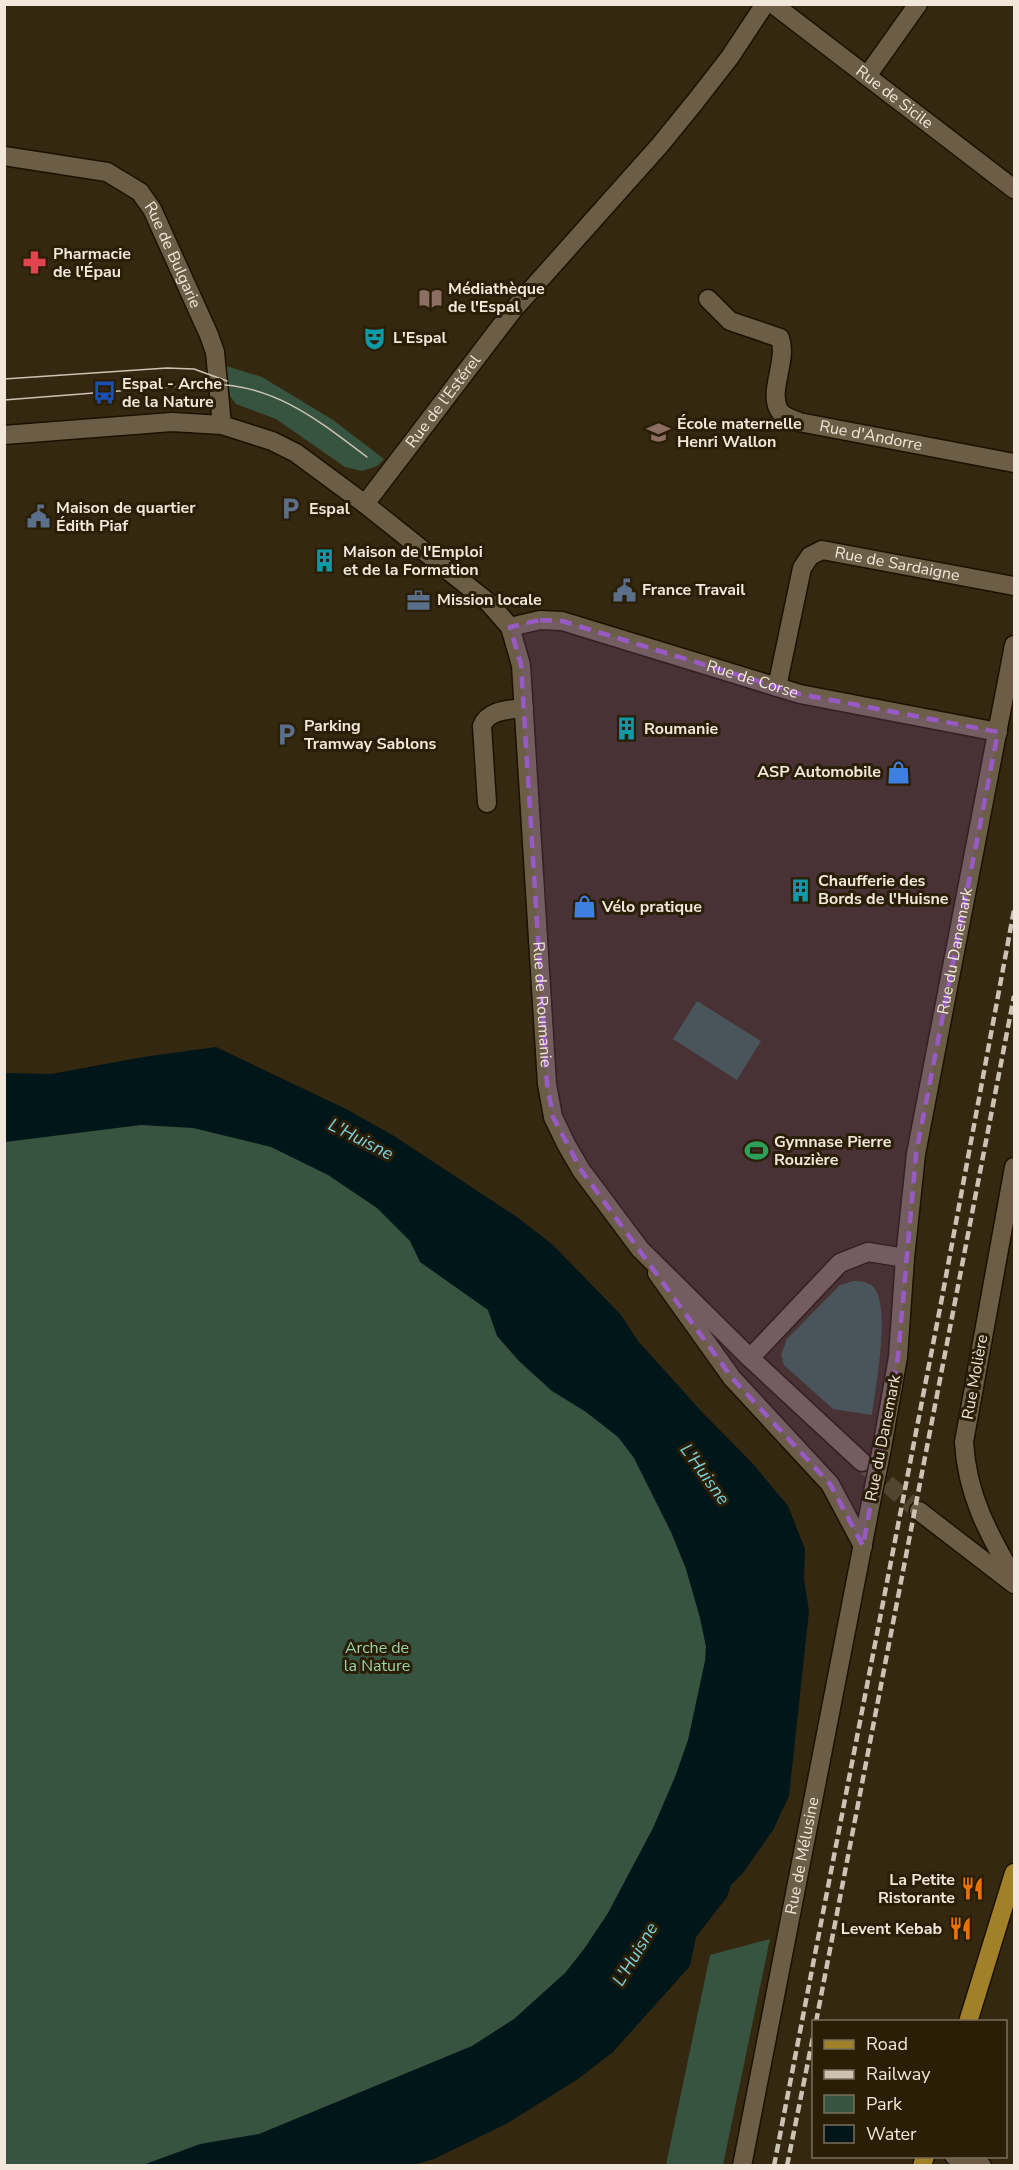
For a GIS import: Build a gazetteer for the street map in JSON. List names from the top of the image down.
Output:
{
  "streets": {
    "street": [
      "Rue de Sicile",
      "Rue de Bulgarie",
      "Rue de l'Estérel",
      "Rue d'Andorre",
      "Rue de Sardaigne",
      "Rue de Corse",
      "Rue du Danemark",
      "Rue de Roumanie",
      "Rue Molière",
      "Rue de Mélusine"
    ]
  },
  "crossings": [
    ["Rue de l'Estérel", "Rue de Roumanie"],
    ["Rue de Sardaigne", "Rue de Corse"],
    ["Rue de Corse", "Rue du Danemark"],
    ["Rue de Corse", "Rue de Roumanie"],
    ["Rue du Danemark", "Rue de Mélusine"]
  ],
  "water": ["L'Huisne"],
  "parks": ["Arche de la Nature"],
  "places": {
    "pharmacy": ["Pharmacie de l'Épau"],
    "library": ["Médiathèque de l'Espal"],
    "theatre": ["L'Espal"],
    "bus stop": ["Espal - Arche de la Nature"],
    "school or university": ["École maternelle Henri Wallon"],
    "parking": ["Espal", "Parking Tramway Sablons"],
    "public building": ["Maison de quartier Édith Piaf", "France Travail"],
    "building": ["Maison de l'Emploi et de la Formation", "Roumanie", "Chaufferie des Bords de l'Huisne"],
    "office": ["Mission locale"],
    "shop": ["ASP Automobile", "Vélo pratique"],
    "sports": ["Gymnase Pierre Rouzière"],
    "restaurant": ["La Petite Ristorante", "Levent Kebab"]
  },
  "legend": [
    "Road",
    "Railway",
    "Park",
    "Water"
  ]
}
